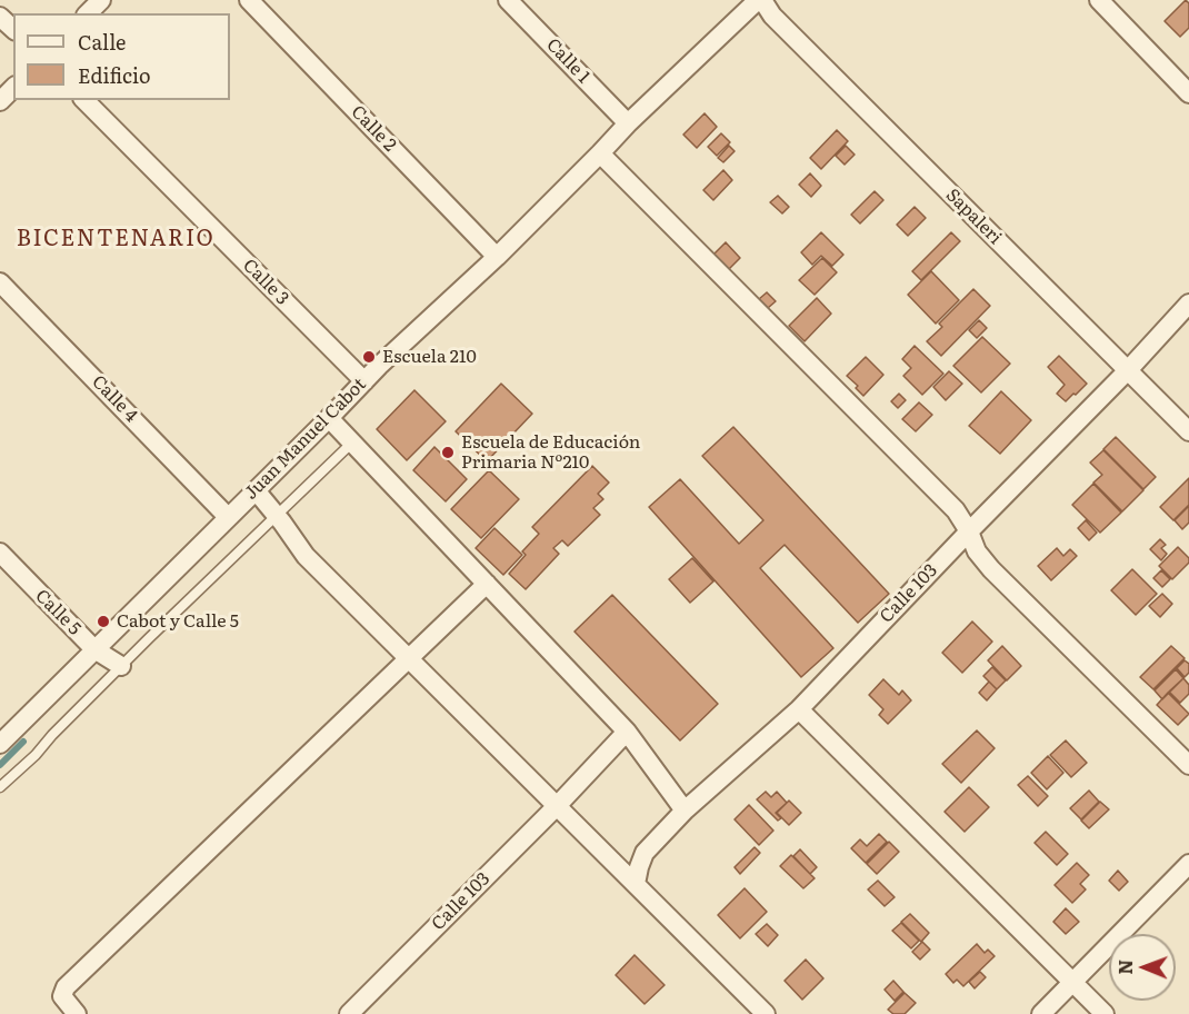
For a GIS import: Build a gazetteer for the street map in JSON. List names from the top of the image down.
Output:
{
  "streets": {
    "street": [
      "Calle 1",
      "Calle 2",
      "Sapaleri",
      "Calle 3",
      "Calle 4",
      "Juan Manuel Cabot",
      "Calle 103",
      "Calle 5"
    ]
  },
  "crossings": [
    ["Calle 1", "Juan Manuel Cabot"],
    ["Calle 2", "Juan Manuel Cabot"],
    ["Sapaleri", "Juan Manuel Cabot"],
    ["Sapaleri", "Calle 103"],
    ["Calle 3", "Juan Manuel Cabot"],
    ["Calle 4", "Juan Manuel Cabot"],
    ["Juan Manuel Cabot", "Calle 5"]
  ],
  "districts": ["BICENTENARIO"],
  "places": ["Escuela 210", "Escuela de Educación Primaria Nº210", "Cabot y Calle 5"],
  "legend": ["Calle", "Edificio"],
  "north": "left"
}
